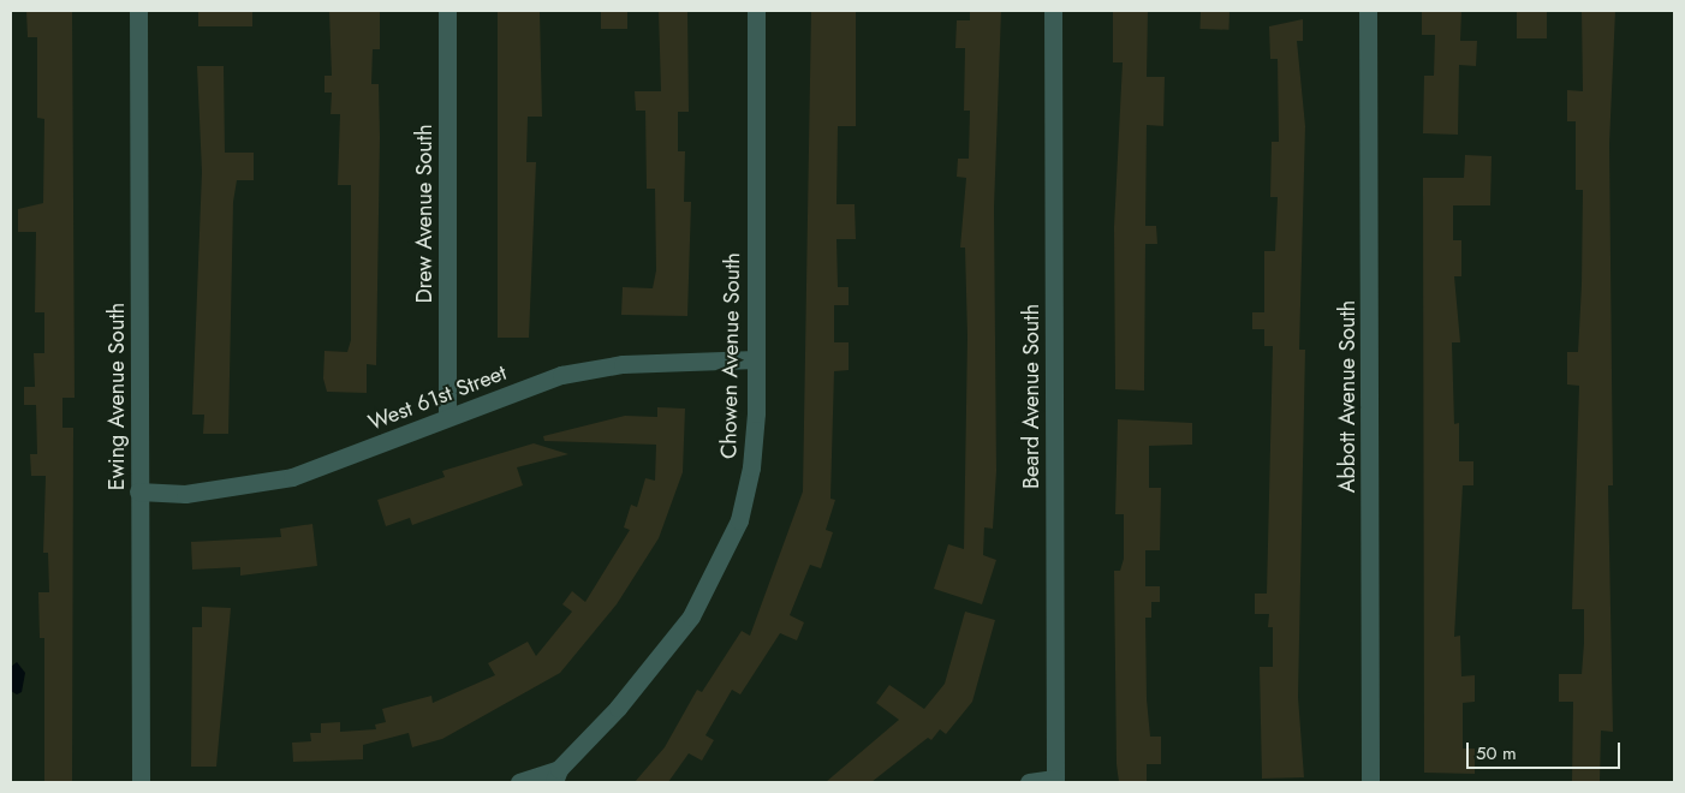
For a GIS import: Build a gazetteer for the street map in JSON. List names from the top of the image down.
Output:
{
  "streets": {
    "street": [
      "Drew Avenue South",
      "Chowen Avenue South",
      "Ewing Avenue South",
      "Beard Avenue South",
      "Abbott Avenue South",
      "West 61st Street"
    ]
  },
  "crossings": [
    ["Drew Avenue South", "West 61st Street"],
    ["Chowen Avenue South", "West 61st Street"],
    ["Ewing Avenue South", "West 61st Street"]
  ],
  "scale_bar": "50 m"
}
